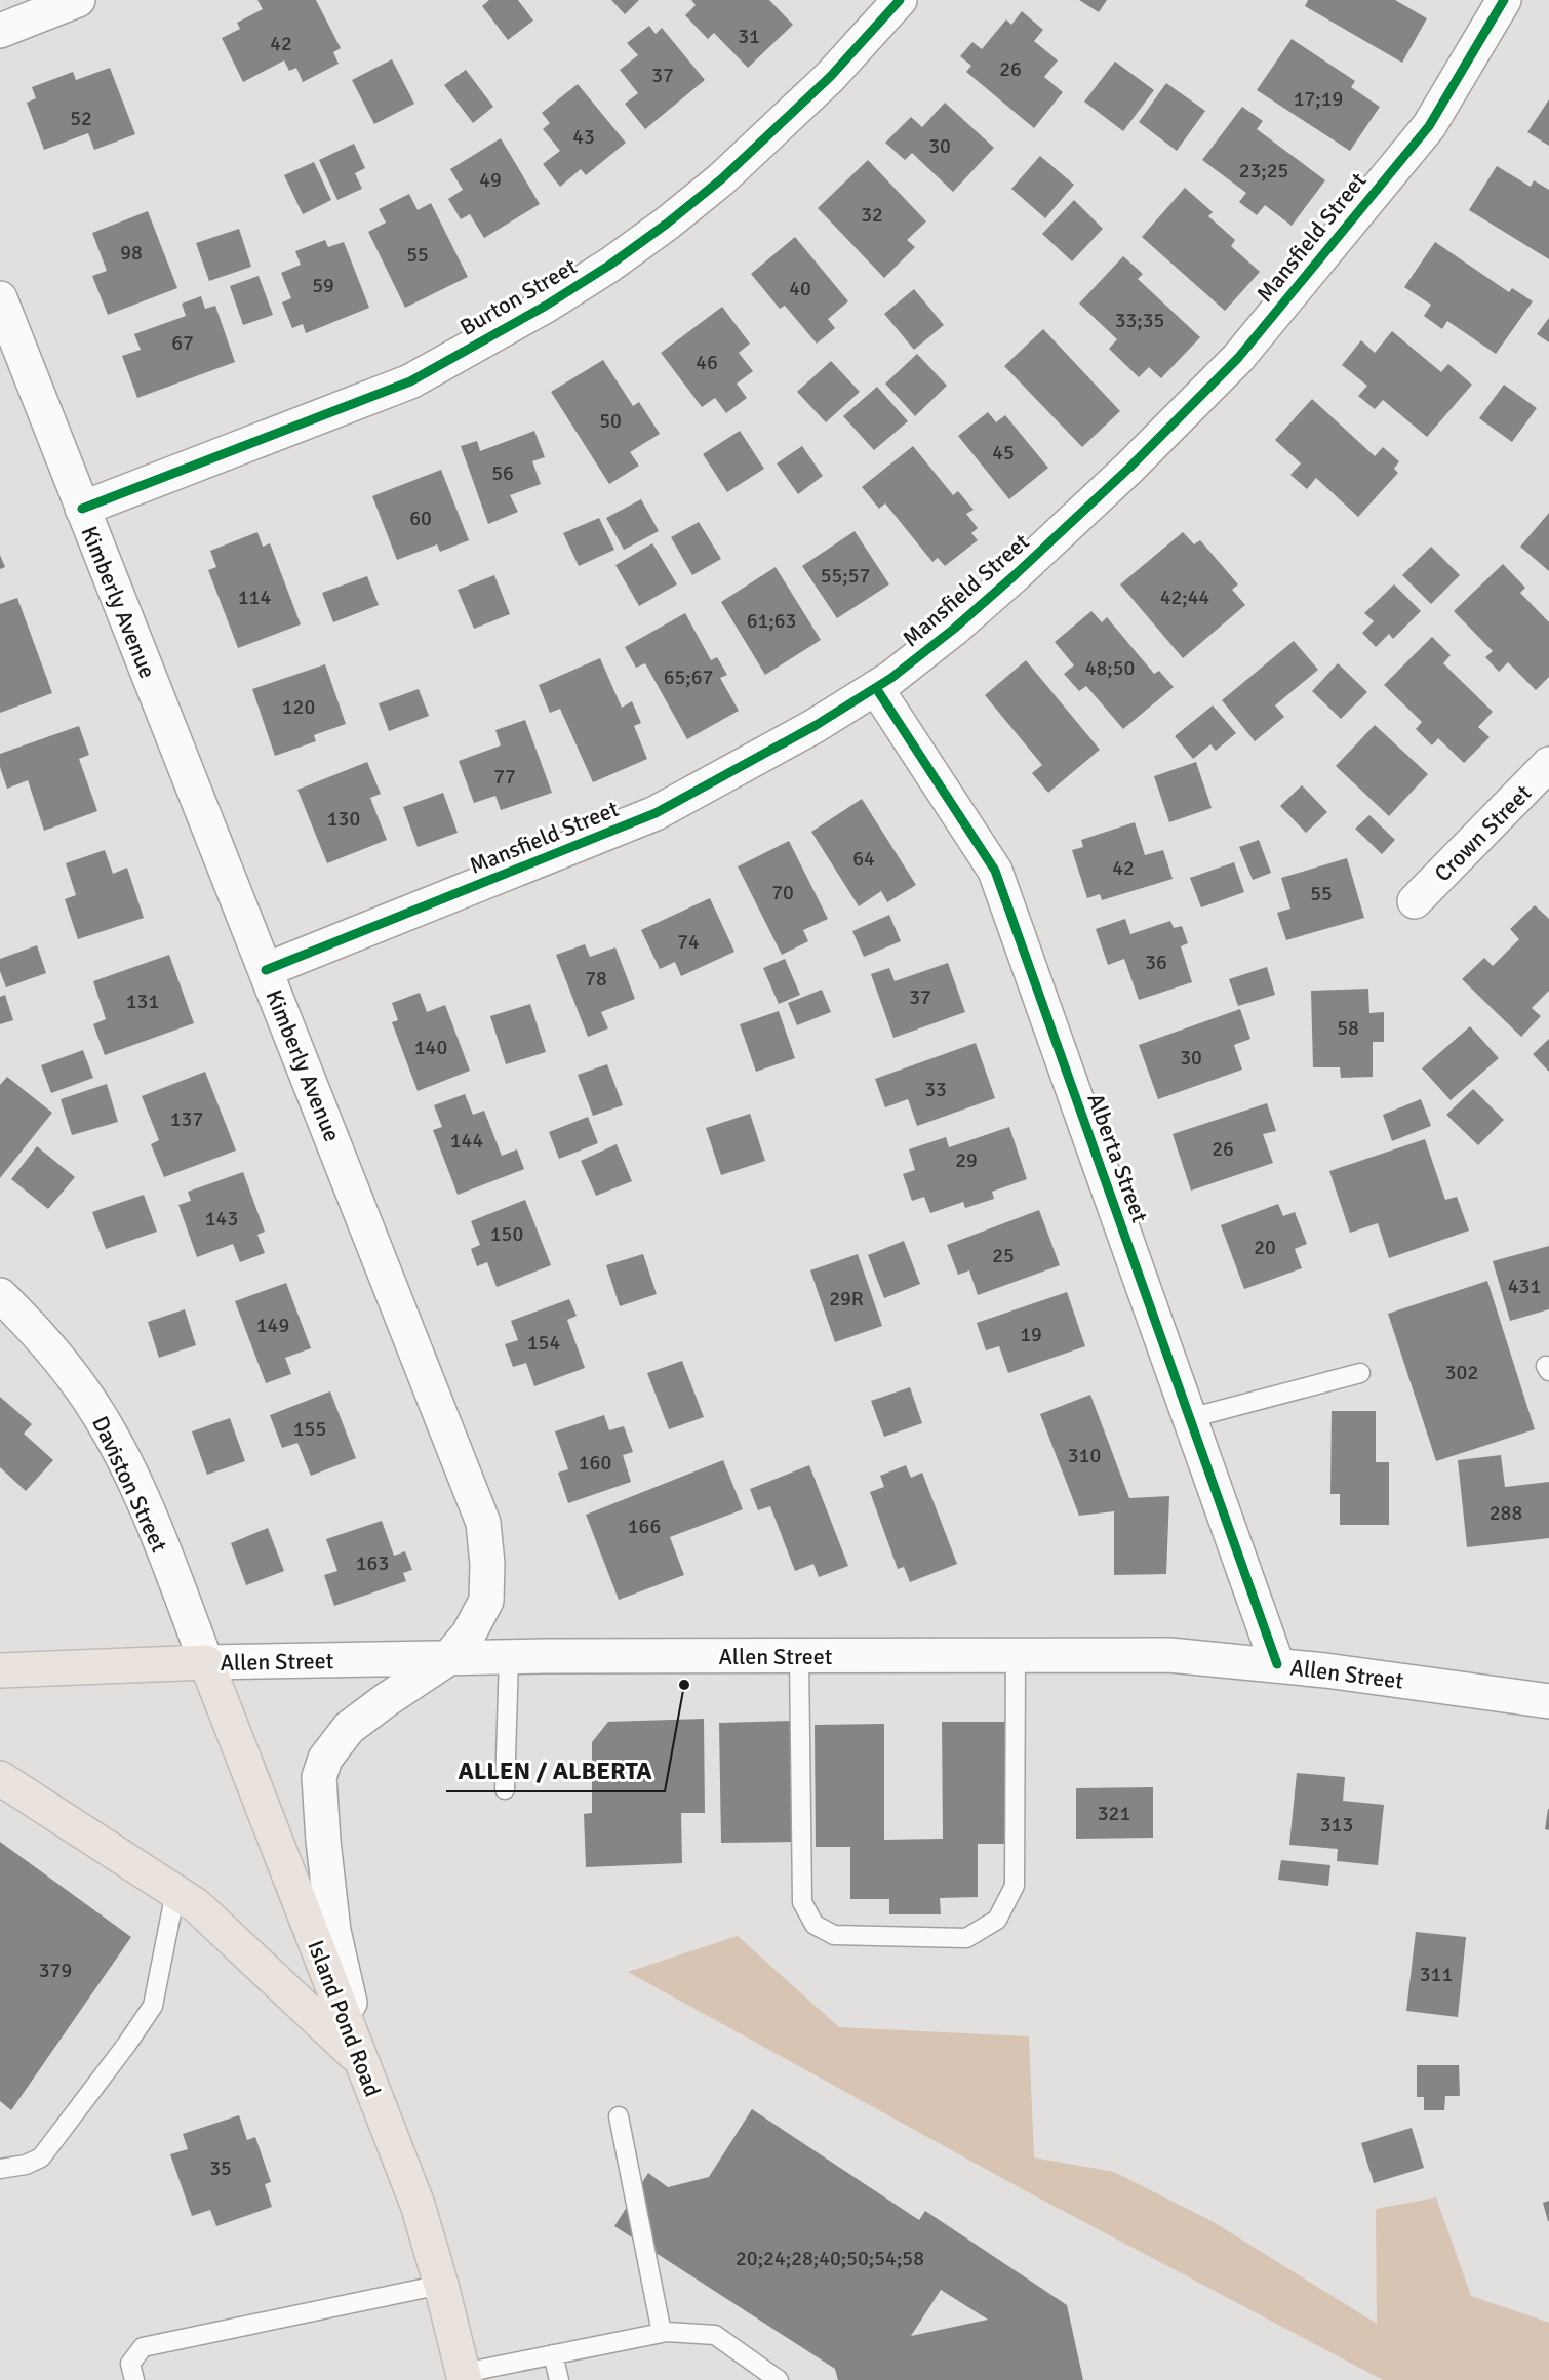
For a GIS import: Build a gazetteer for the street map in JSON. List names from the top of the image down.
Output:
{
  "streets": {
    "main road": ["Allen Street", "Island Pond Road"],
    "street": [
      "Mansfield Street",
      "Burton Street",
      "Kimberly Avenue",
      "Crown Street",
      "Alberta Street",
      "Daviston Street"
    ]
  },
  "crossings": [
    ["Mansfield Street", "Kimberly Avenue"],
    ["Mansfield Street", "Alberta Street"],
    ["Burton Street", "Kimberly Avenue"],
    ["Kimberly Avenue", "Allen Street"],
    ["Kimberly Avenue", "Island Pond Road"],
    ["Alberta Street", "Allen Street"],
    ["Daviston Street", "Allen Street"],
    ["Daviston Street", "Island Pond Road"],
    ["Allen Street", "Island Pond Road"]
  ],
  "places": ["ALLEN / ALBERTA"],
  "house_numbers": [
    "31",
    "42",
    "26",
    "37",
    "17;19",
    "52",
    "43",
    "30",
    "23;25",
    "49",
    "32",
    "98",
    "55",
    "59",
    "40",
    "33;35",
    "67",
    "46",
    "50",
    "45",
    "56",
    "60",
    "55;57",
    "114",
    "42;44",
    "61;63",
    "48;50",
    "65;67",
    "120",
    "77",
    "130",
    "64",
    "42",
    "70",
    "55",
    "74",
    "36",
    "78",
    "37",
    "131",
    "58",
    "140",
    "30",
    "33",
    "137",
    "144",
    "26",
    "29",
    "143",
    "150",
    "20",
    "25",
    "431",
    "29R",
    "149",
    "19",
    "154",
    "302",
    "155",
    "310",
    "160",
    "288",
    "166",
    "163",
    "321",
    "313",
    "379",
    "311",
    "35",
    "20;24;28;40;50;54;58"
  ]
}
